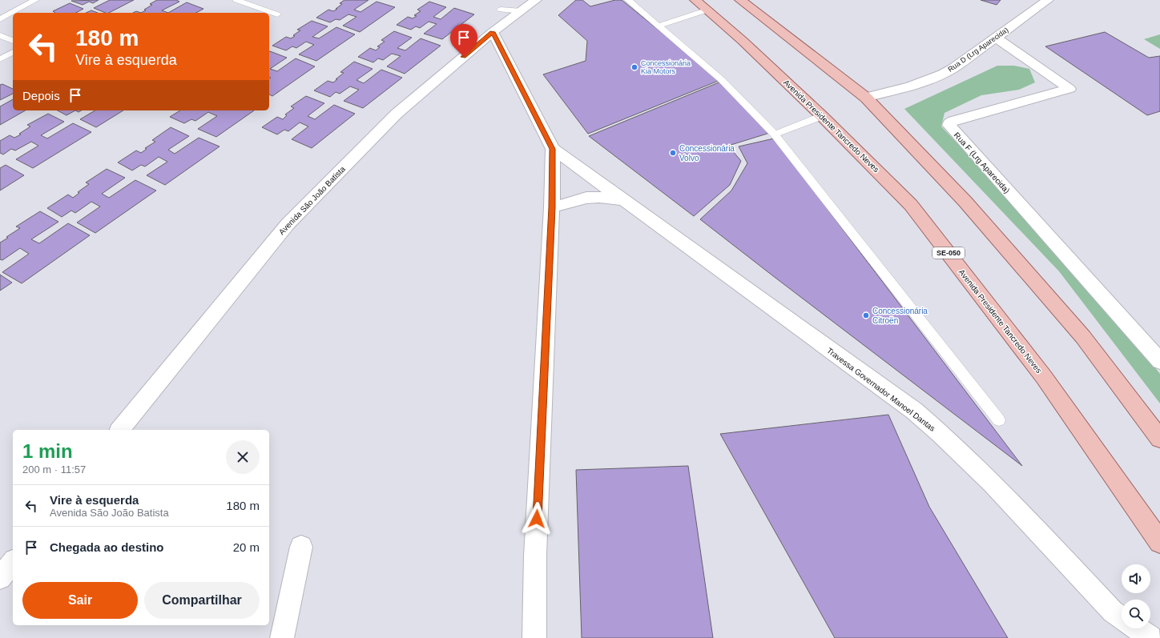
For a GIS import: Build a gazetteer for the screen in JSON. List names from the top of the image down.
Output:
{
  "streets": {
    "main road": ["Avenida Presidente Tancredo Neves", "SE-050"],
    "street": [
      "Rua D (Lrg Aparecida)",
      "Rua F (Lrg Aparecida)",
      "Avenida São João Batista",
      "Travessa Governador Manoel Dantas"
    ]
  },
  "crossings": [
    ["Rua D (Lrg Aparecida)", "Rua F (Lrg Aparecida)"]
  ],
  "places": ["Concessionária Kia Motors", "Concessionária Volvo", "Concessionária Citroën"],
  "page": {
    "turn": ["180 m", "Vire à esquerda"],
    "then": "Depois",
    "heading": ["1 min", "200 m · 11:57"],
    "list": [
      {
        "name": "Vire à esquerda",
        "note": "Avenida São João Batista",
        "value": "180 m"
      },
      {
        "name": "Chegada ao destino",
        "value": "20 m"
      }
    ],
    "buttons": ["Sair", "Compartilhar"]
  }
}
